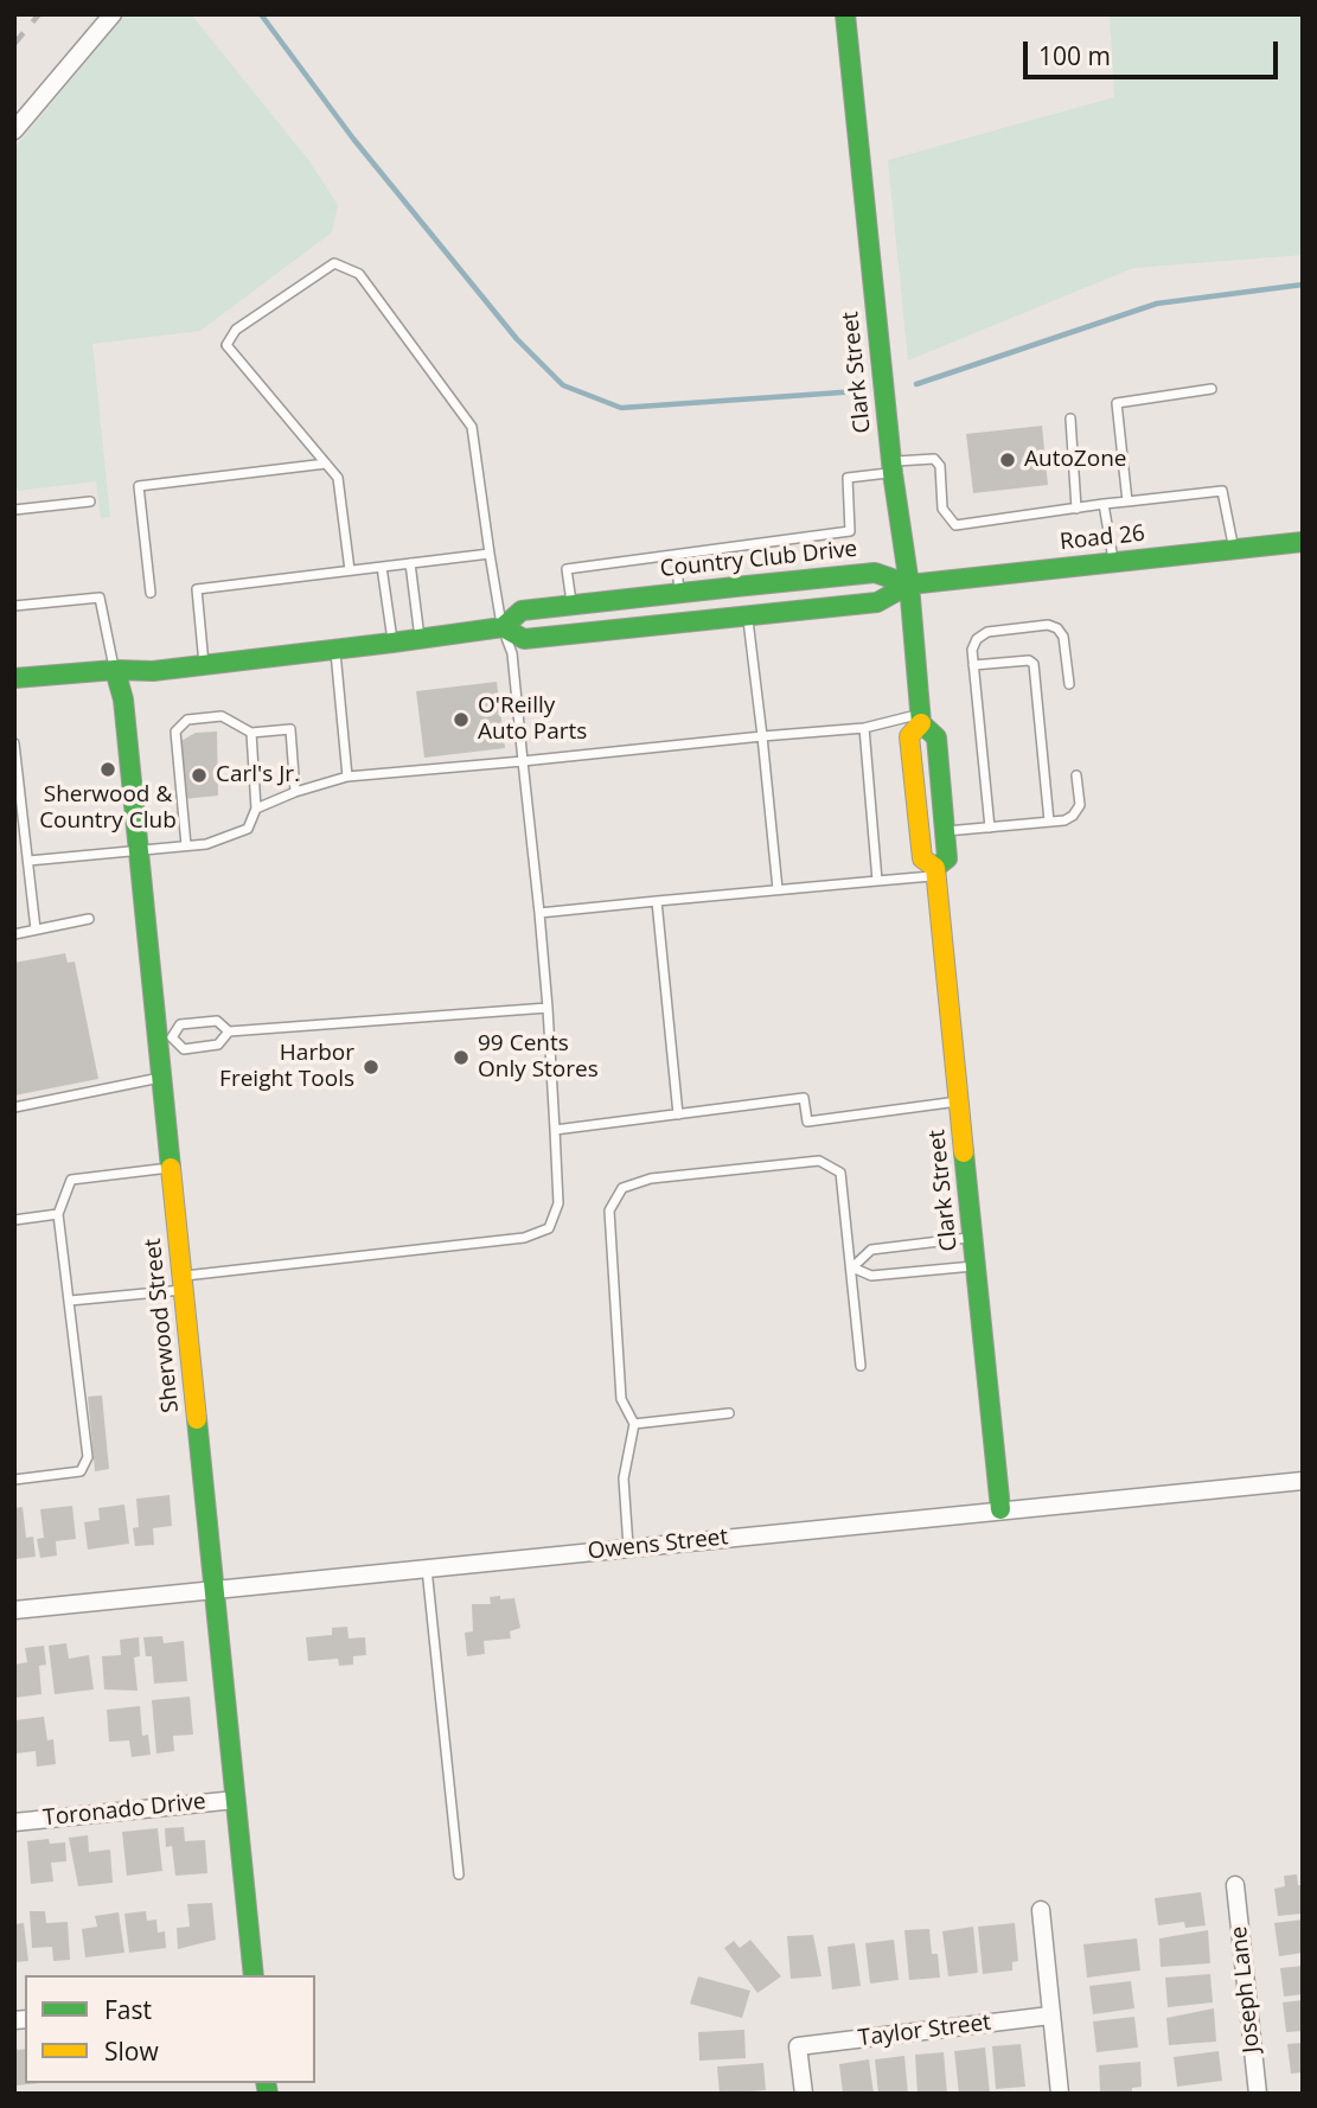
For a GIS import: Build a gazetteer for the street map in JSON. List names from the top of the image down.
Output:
{
  "streets": {
    "street": [
      "Clark Street",
      "Road 26",
      "Country Club Drive",
      "Sherwood Street",
      "Owens Street",
      "Toronado Drive",
      "Joseph Lane",
      "Taylor Street"
    ]
  },
  "crossings": [
    ["Clark Street", "Road 26"],
    ["Clark Street", "Country Club Drive"],
    ["Clark Street", "Owens Street"],
    ["Road 26", "Country Club Drive"],
    ["Country Club Drive", "Sherwood Street"],
    ["Sherwood Street", "Owens Street"],
    ["Sherwood Street", "Toronado Drive"]
  ],
  "places": [
    "AutoZone",
    "O'Reilly Auto Parts",
    "Sherwood & Country Club",
    "Carl's Jr.",
    "99 Cents Only Stores",
    "Harbor Freight Tools"
  ],
  "legend": ["Fast", "Slow"],
  "scale_bar": "100 m"
}
